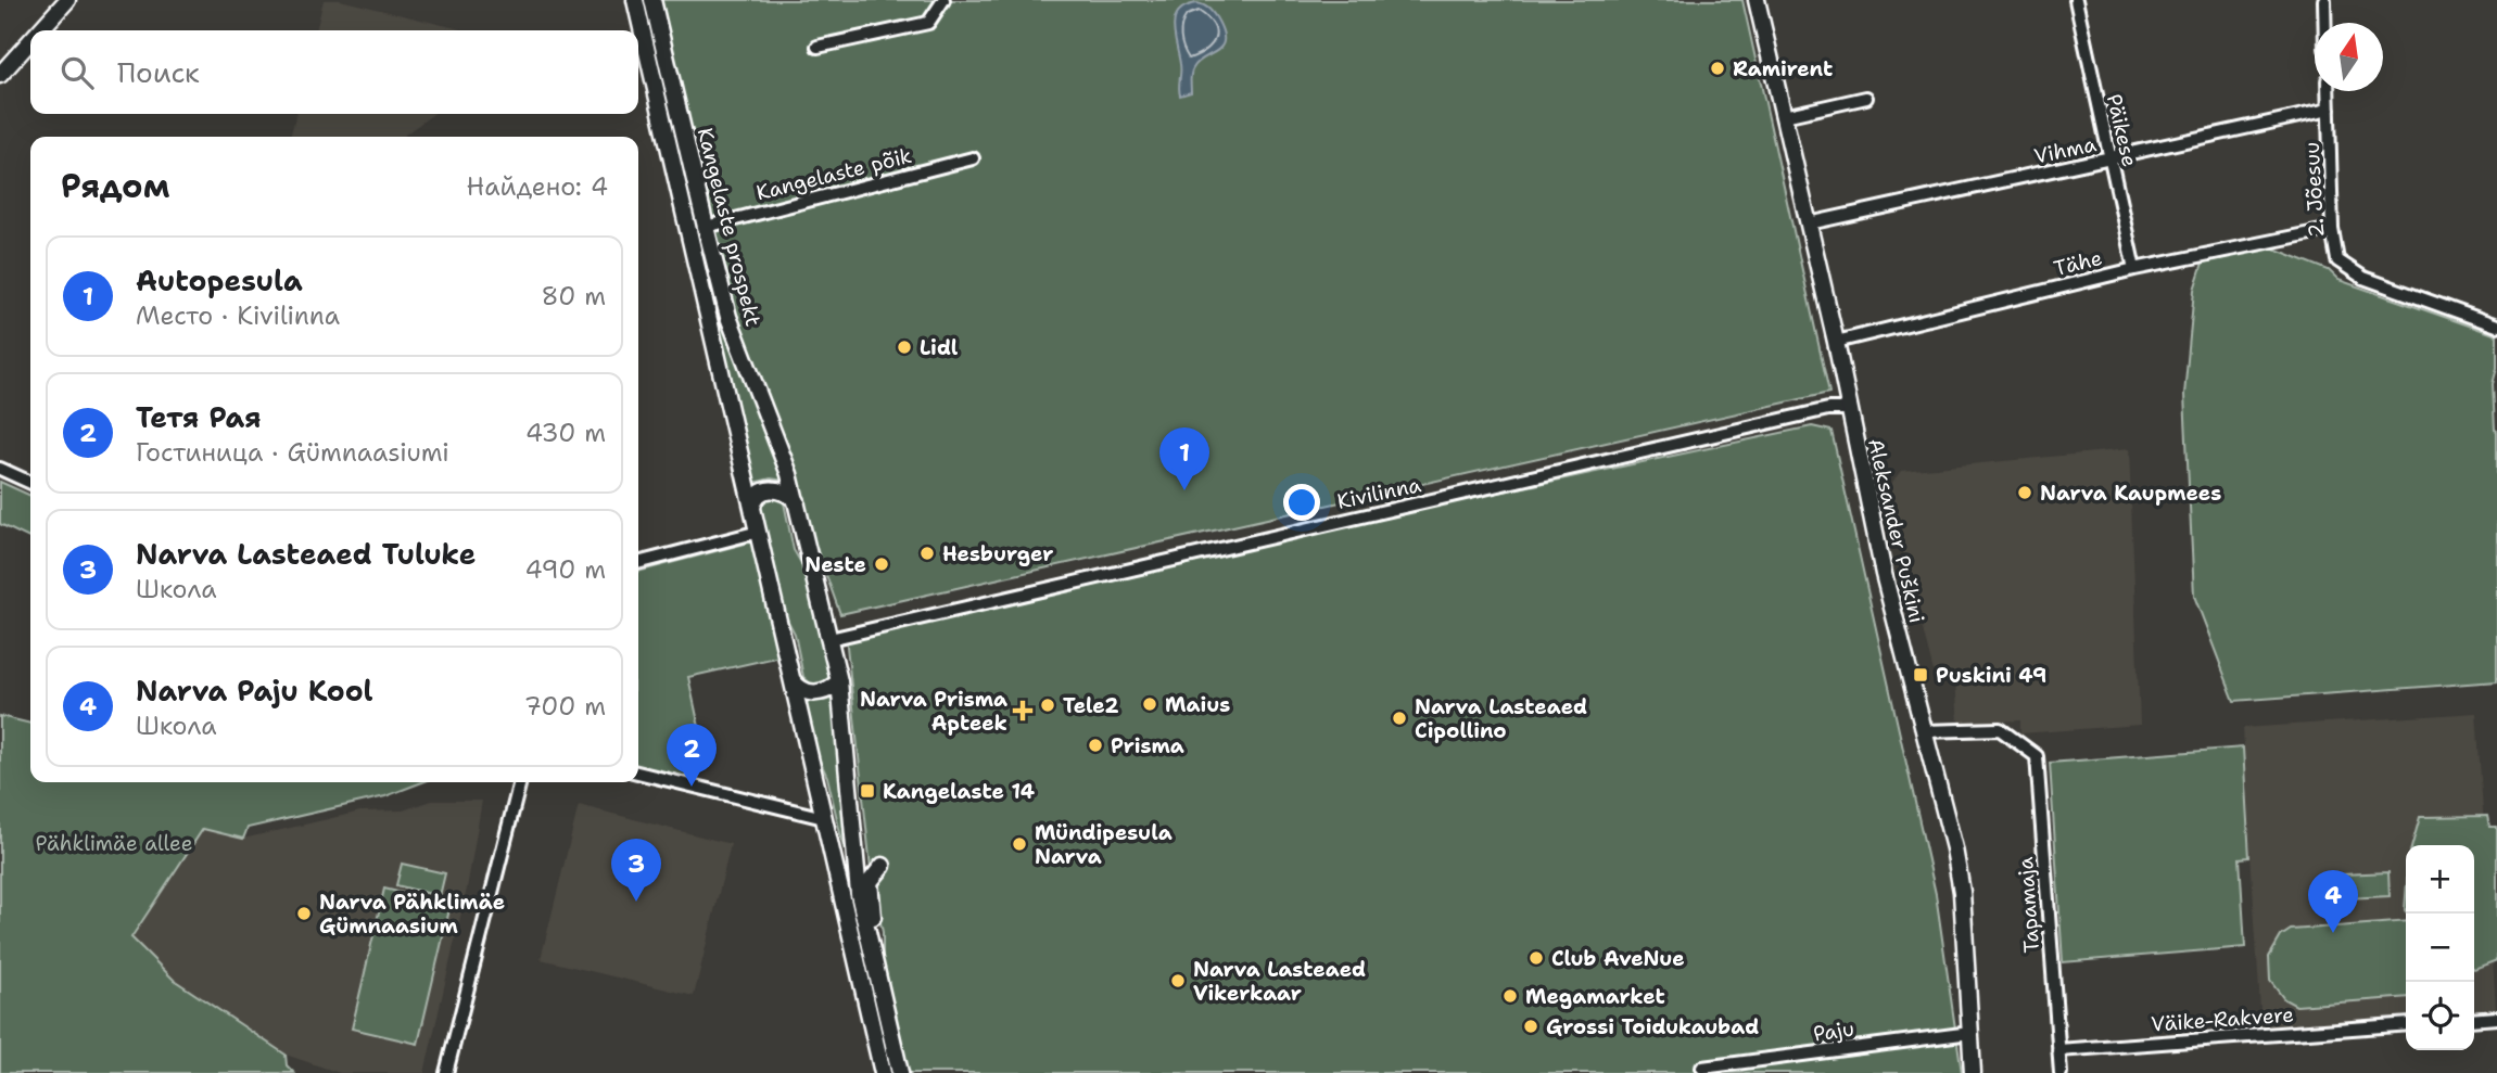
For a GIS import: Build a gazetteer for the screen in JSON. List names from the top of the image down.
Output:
{
  "streets": {
    "main road": ["Kangelaste prospekt", "Aleksander Puškini"],
    "street": [
      "Päikese",
      "Vihma",
      "Kangelaste põik",
      "2. Jõesuu",
      "Tähe",
      "Kivilinna",
      "Tapamaja",
      "Väike-Rakvere",
      "Paju"
    ]
  },
  "crossings": [
    ["Päikese", "Vihma"],
    ["Päikese", "Tähe"],
    ["Vihma", "2. Jõesuu"],
    ["Vihma", "Aleksander Puškini"],
    ["Kangelaste põik", "Kangelaste prospekt"],
    ["2. Jõesuu", "Tähe"],
    ["Kangelaste prospekt", "Kivilinna"],
    ["Tähe", "Aleksander Puškini"],
    ["Kivilinna", "Aleksander Puškini"],
    ["Aleksander Puškini", "Tapamaja"],
    ["Aleksander Puškini", "Paju"],
    ["Tapamaja", "Väike-Rakvere"]
  ],
  "parks": ["Pähklimäe allee"],
  "places": {
    "other": [
      "Ramirent",
      "Lidl",
      "Narva Kaupmees",
      "Hesburger",
      "Neste",
      "Maius",
      "Tele2",
      "Narva Lasteaed Cipollino",
      "Prisma",
      "Mündipesula Narva",
      "Narva Pähklimäe Gümnaasium",
      "Club AveNue",
      "Narva Lasteaed Vikerkaar",
      "Megamarket",
      "Grossi Toidukaubad"
    ],
    "transit": ["Puskini 49", "Kangelaste 14"],
    "health": ["Narva Prisma Apteek"]
  },
  "north": "top",
  "page": {
    "search": "Поиск",
    "heading": ["Рядом", "Найдено: 4"],
    "list": [
      {
        "mark": "1",
        "name": "Autopesula",
        "note": "Место · Kivilinna",
        "value": "80 m"
      },
      {
        "mark": "2",
        "name": "Тетя Рая",
        "note": "Гостиница · Gümnaasiumi",
        "value": "430 m"
      },
      {
        "mark": "3",
        "name": "Narva Lasteaed Tuluke",
        "note": "Школа",
        "value": "490 m"
      },
      {
        "mark": "4",
        "name": "Narva Paju Kool",
        "note": "Школа",
        "value": "700 m"
      }
    ],
    "pins": [
      "1",
      "2",
      "3",
      "4"
    ],
    "map_buttons": ["+", "−"]
  }
}
